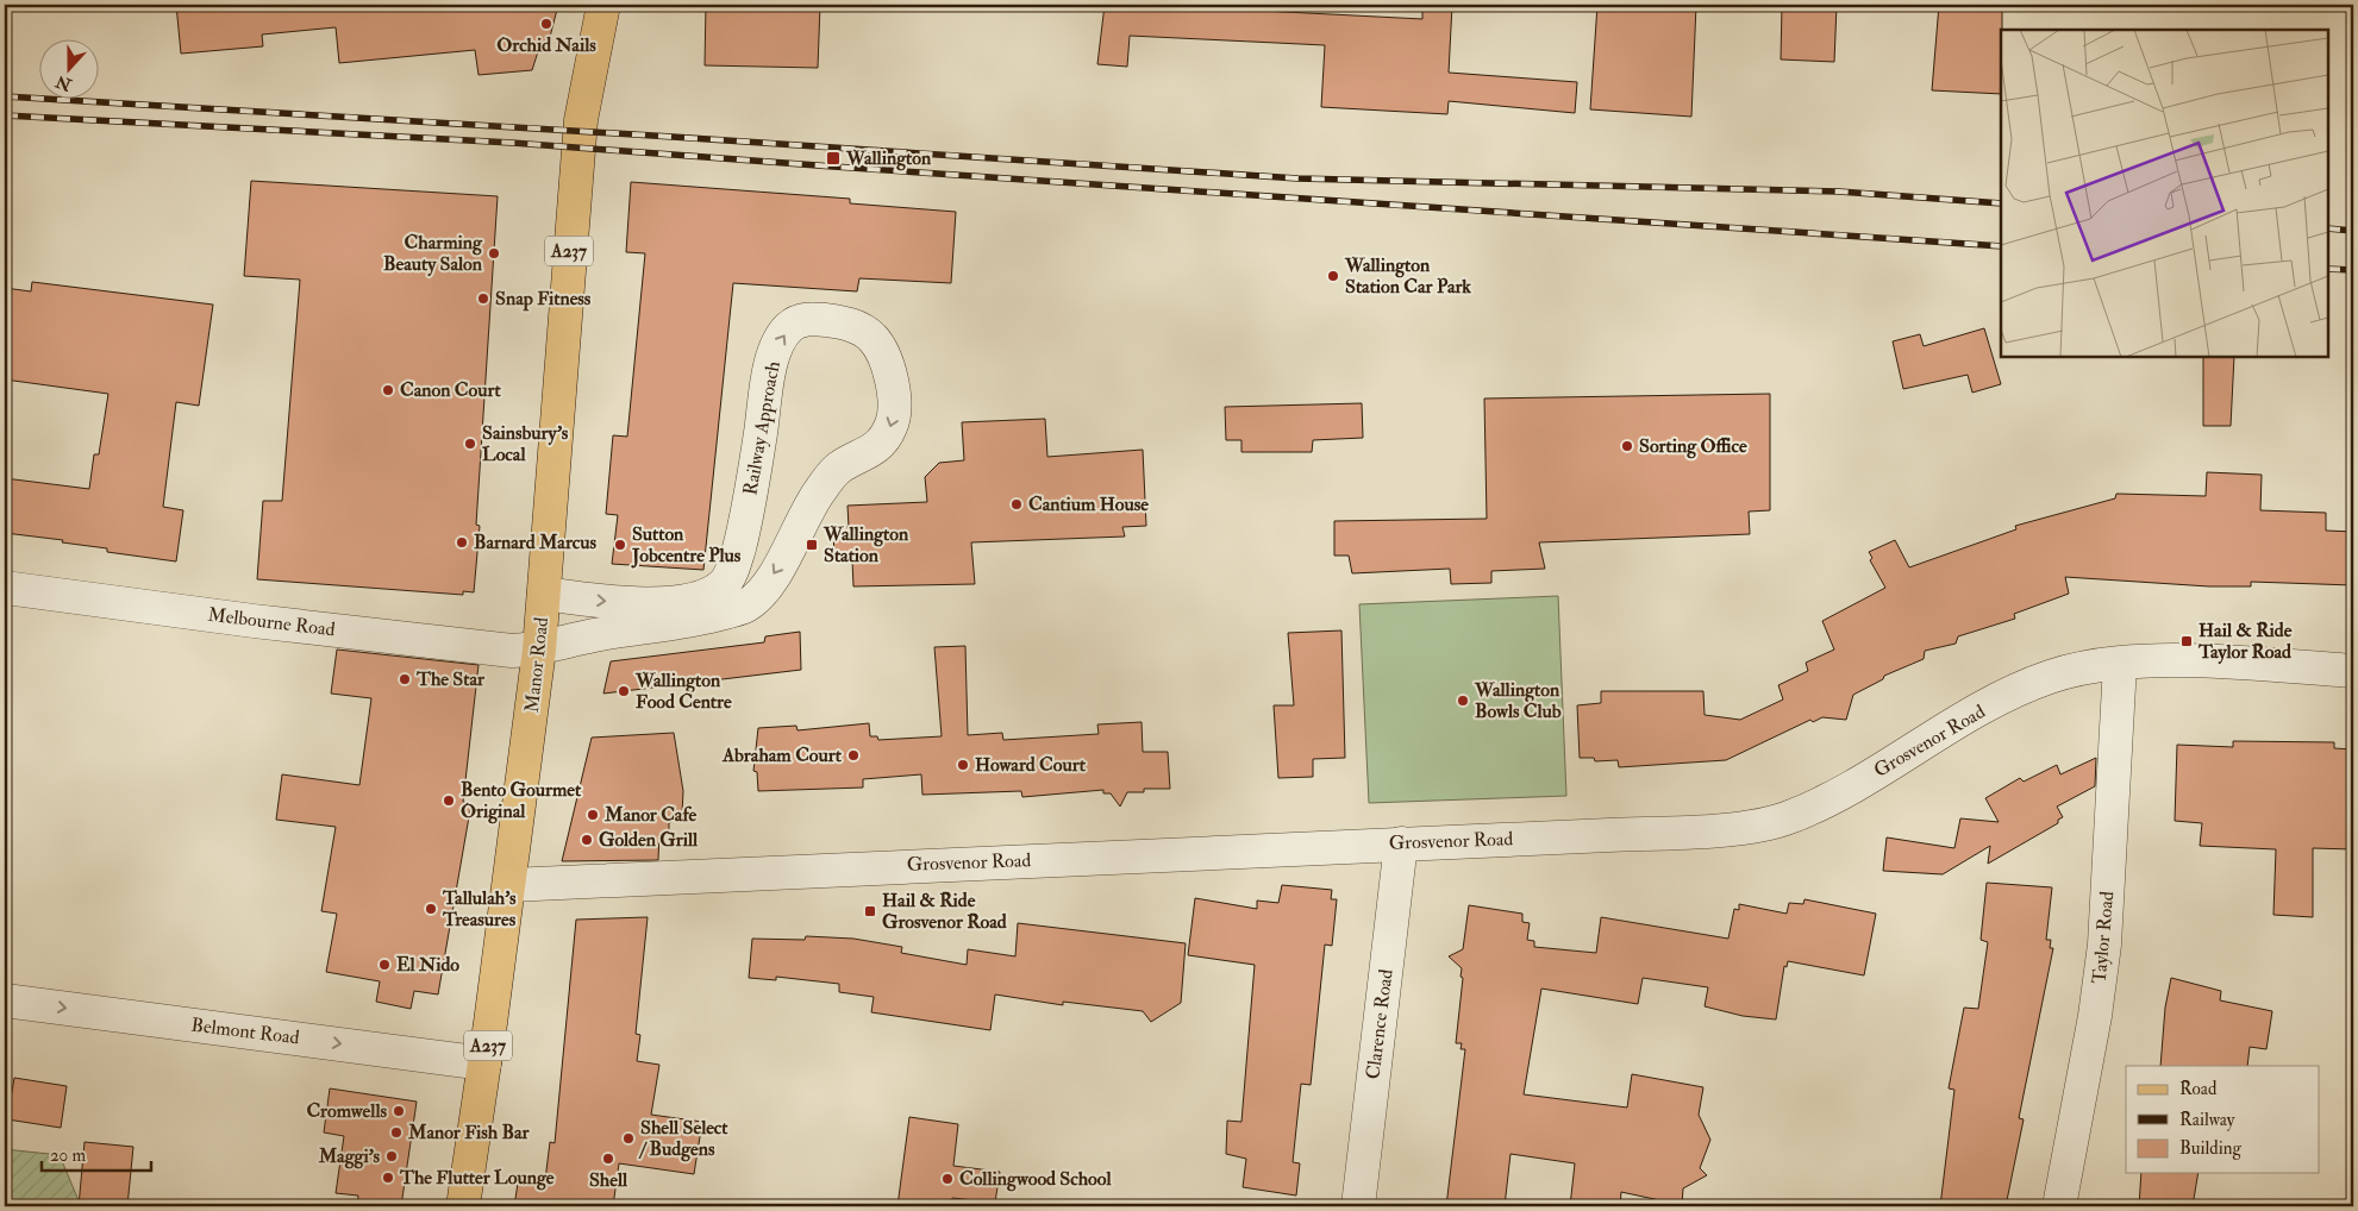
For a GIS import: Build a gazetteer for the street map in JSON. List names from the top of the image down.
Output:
{
  "streets": {
    "main road": ["A237", "Manor Road"],
    "street": [
      "Railway Approach",
      "Melbourne Road",
      "Grosvenor Road",
      "Taylor Road",
      "Clarence Road",
      "Belmont Road"
    ]
  },
  "crossings": [
    ["Railway Approach", "Melbourne Road"],
    ["Railway Approach", "Manor Road"],
    ["Melbourne Road", "Manor Road"],
    ["Manor Road", "Grosvenor Road"],
    ["Manor Road", "Belmont Road"],
    ["Grosvenor Road", "Taylor Road"],
    ["Grosvenor Road", "Clarence Road"]
  ],
  "one_way": ["Belmont Road"],
  "places": {
    "other": [
      "Orchid Nails",
      "Charming Beauty Salon",
      "Wallington Station Car Park",
      "Snap Fitness",
      "Canon Court",
      "Sainsbury's Local",
      "Sorting Office",
      "Cantium House",
      "Barnard Marcus",
      "Sutton Jobcentre Plus",
      "The Star",
      "Wallington Food Centre",
      "Wallington Bowls Club",
      "Abraham Court",
      "Howard Court",
      "Bento Gourmet Original",
      "Manor Cafe",
      "Golden Grill",
      "Tallulah's Treasures",
      "El Nido",
      "Cromwells",
      "Manor Fish Bar",
      "Shell Select / Budgens",
      "Maggi's",
      "Shell",
      "The Flutter Lounge",
      "Collingwood School"
    ],
    "transit": [
      "Wallington",
      "Wallington Station",
      "Hail & Ride Taylor Road",
      "Hail & Ride Grosvenor Road"
    ]
  },
  "legend": ["Road", "Railway", "Building"],
  "scale_bar": "20 m",
  "north": "bottom"
}
